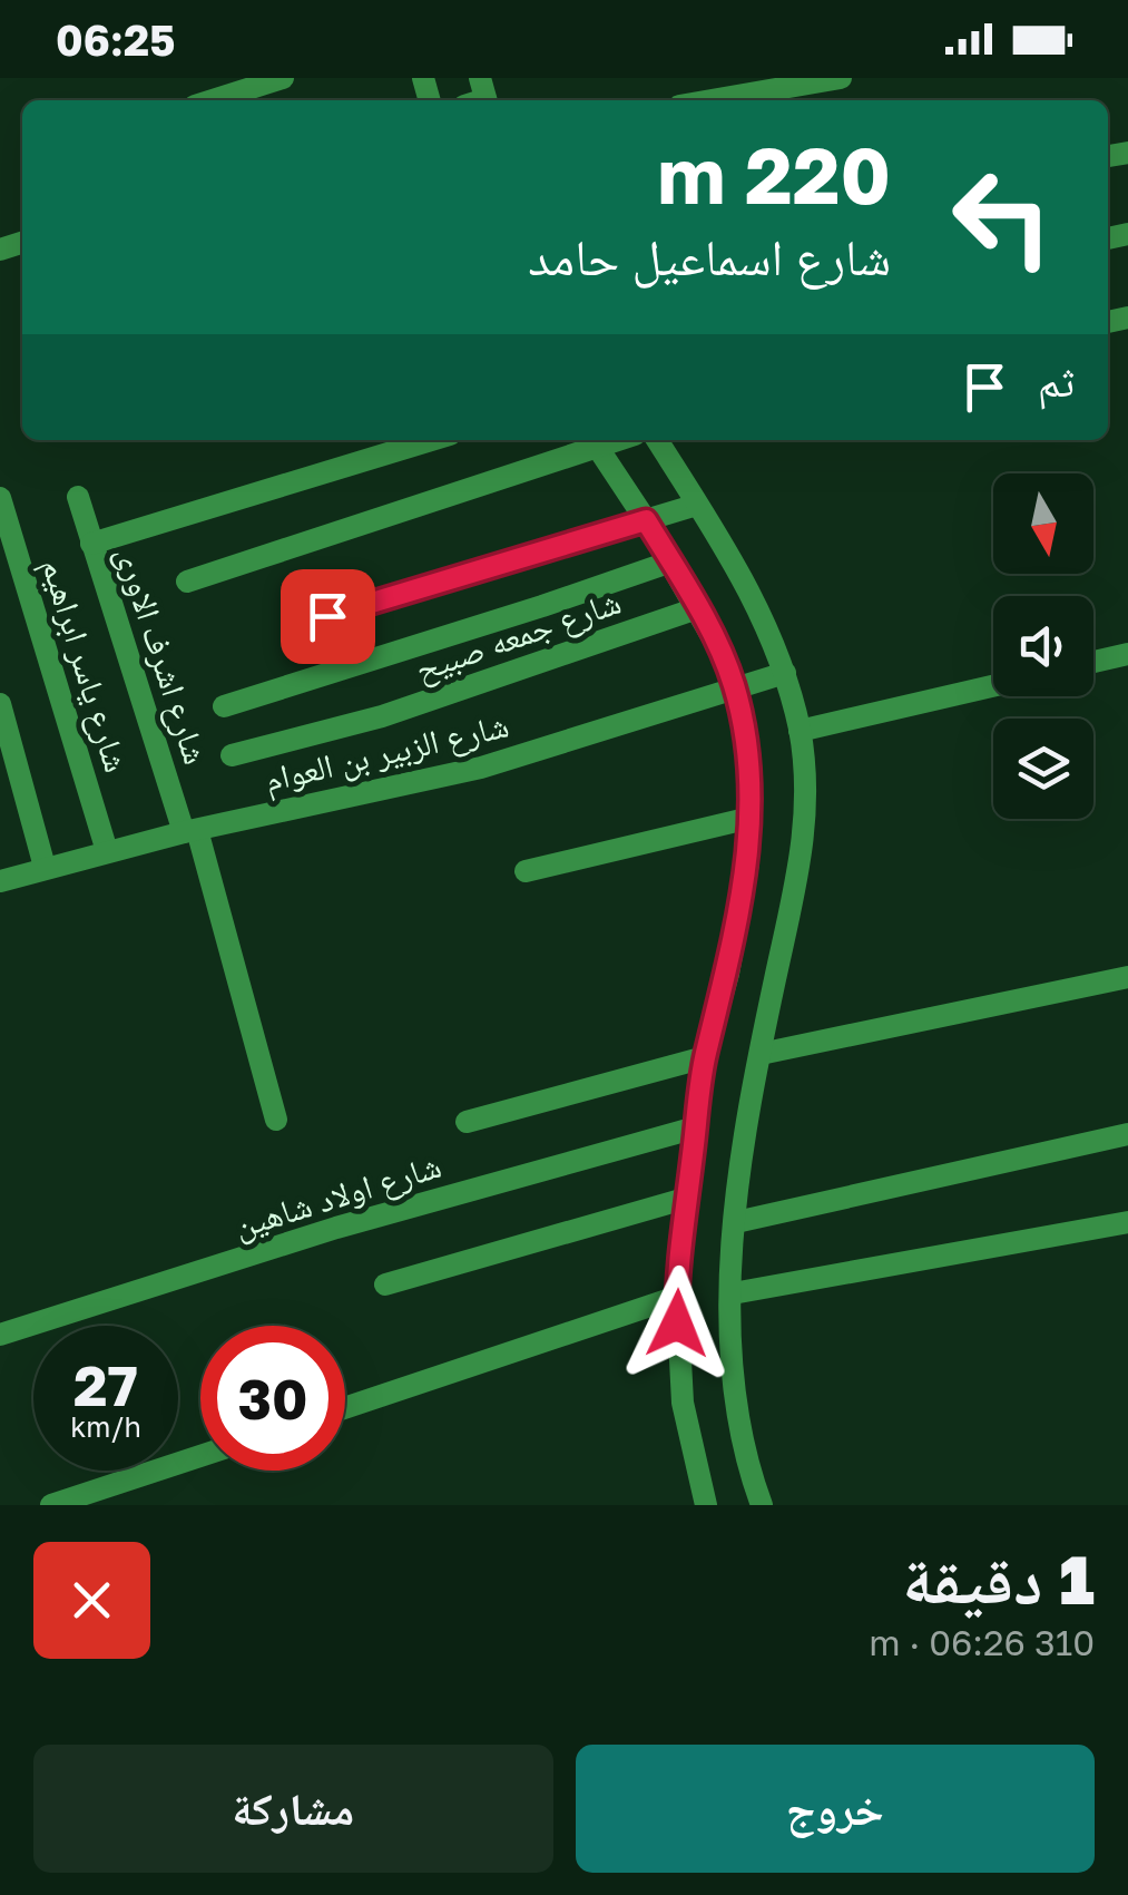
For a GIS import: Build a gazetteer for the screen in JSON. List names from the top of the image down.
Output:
{
  "streets": {
    "street": [
      "شارع جمعه صبيح",
      "شارع اشرف الاورى",
      "شارع ياسر ابراهيم",
      "شارع الزبير بن العوام",
      "شارع اولاد شاهين"
    ]
  },
  "crossings": [
    ["شارع اشرف الاورى", "شارع الزبير بن العوام"],
    ["شارع ياسر ابراهيم", "شارع الزبير بن العوام"]
  ],
  "north": "bottom",
  "page": {
    "status": "06:25",
    "turn": ["220 m", "شارع اسماعيل حامد"],
    "then": "ثم",
    "speed": "27 km/h",
    "limit": "30",
    "heading": ["1 دقيقة", "310 m · 06:26"],
    "buttons": ["خروج", "مشاركة"]
  }
}
